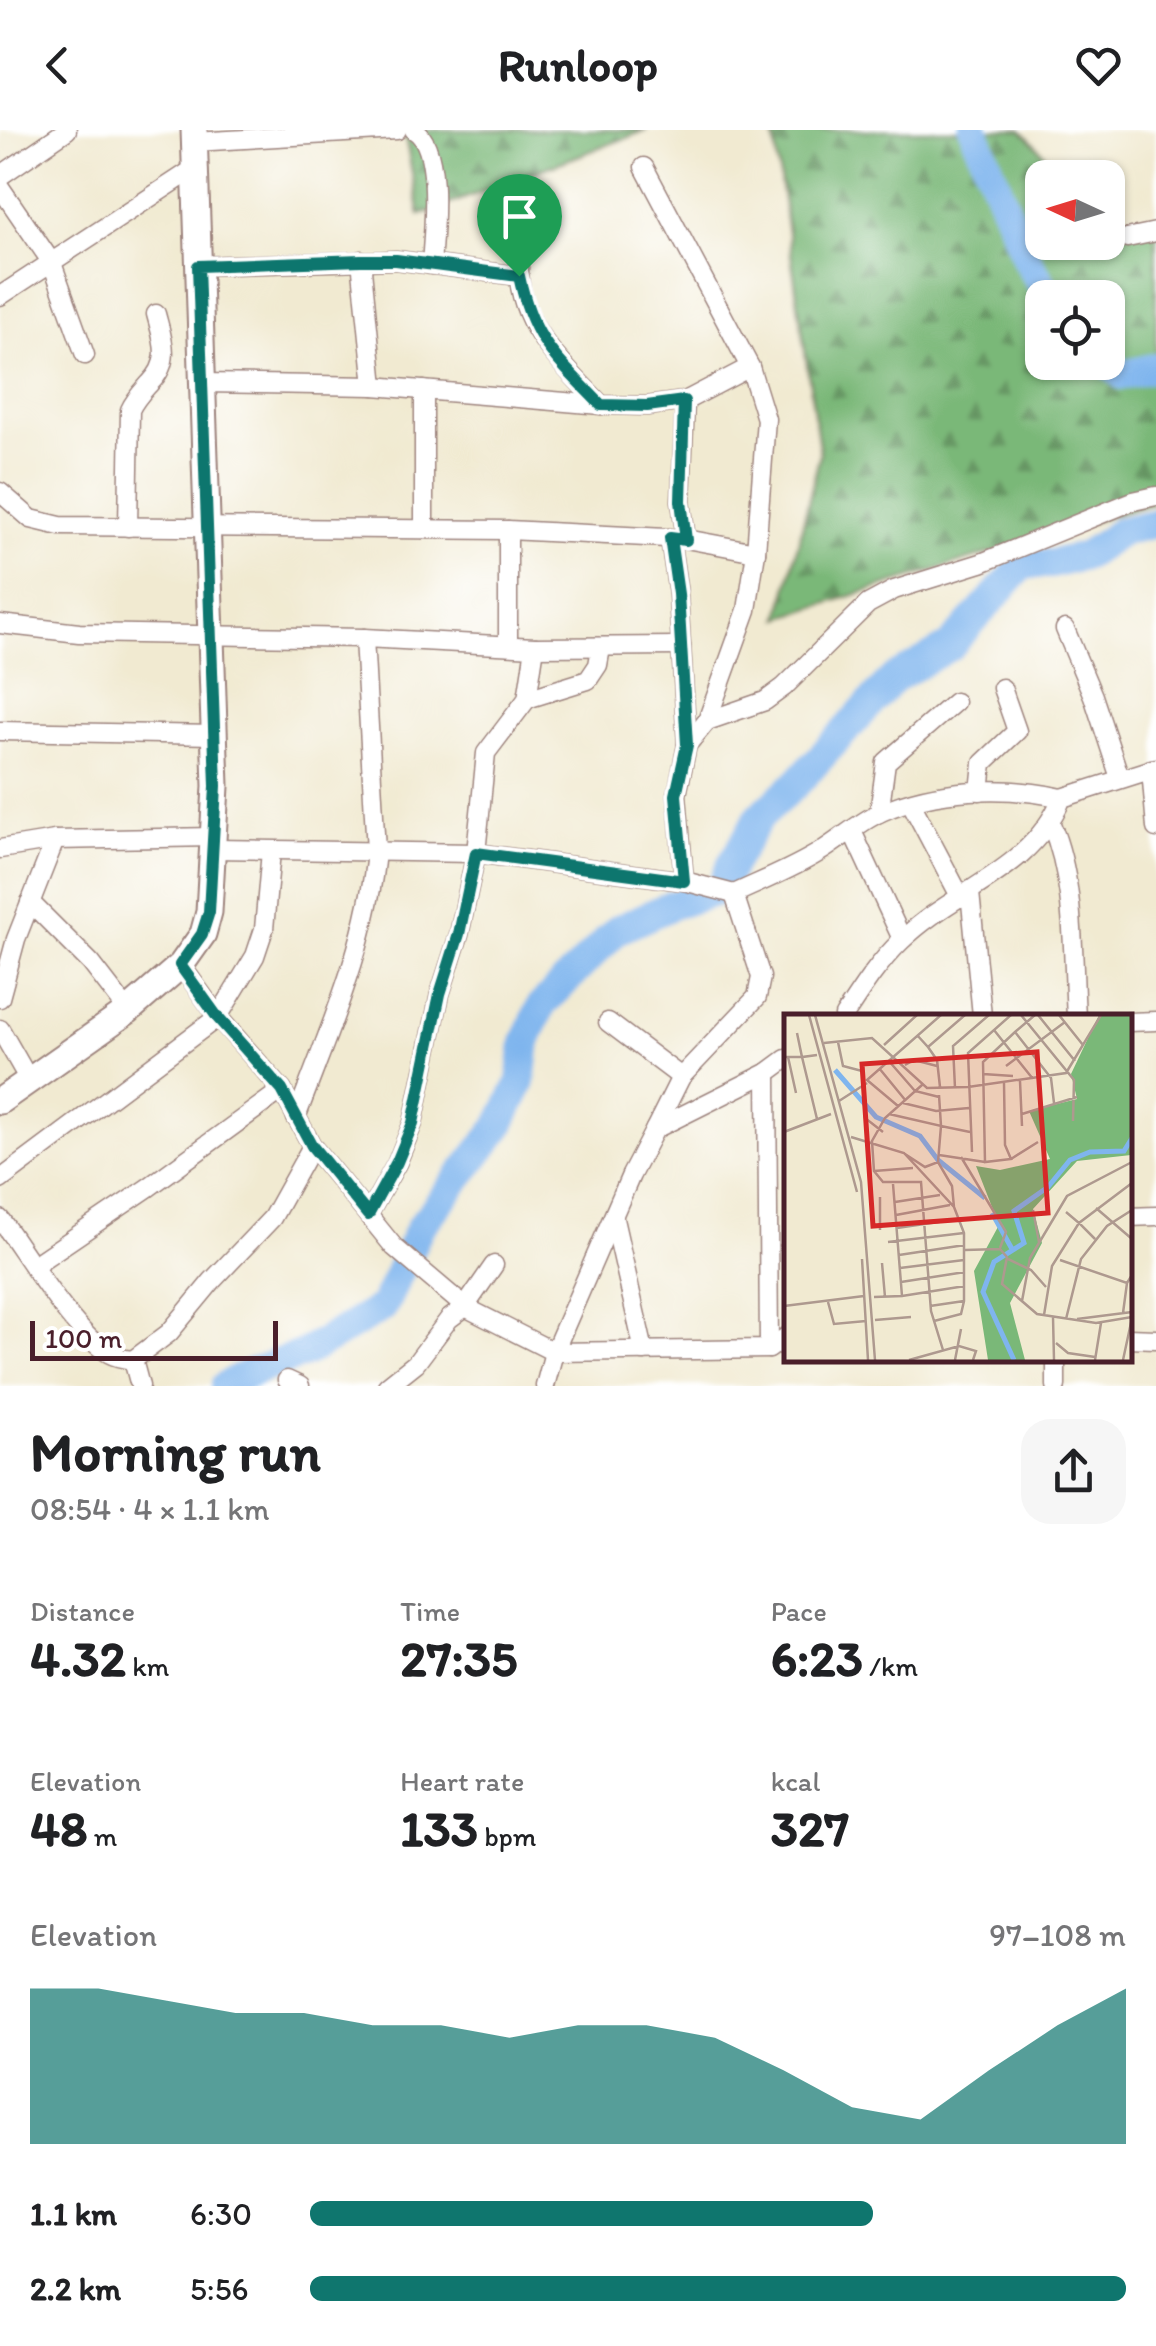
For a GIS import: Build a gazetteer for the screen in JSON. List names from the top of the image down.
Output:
{
  "scale_bar": "100 m",
  "north": "left",
  "page": {
    "header": "Runloop",
    "scale": "100 m",
    "heading": ["Morning run", "08:54 · 4 × 1.1 km"],
    "stats": [
      ["Distance", "4.32 km"],
      ["Time", "27:35"],
      ["Pace", "6:23 /km"],
      ["Elevation", "48 m"],
      ["Heart rate", "133 bpm"],
      ["kcal", "327"]
    ],
    "chart": ["Elevation", "97–108 m"],
    "list": [
      {
        "name": "1.1 km",
        "note": "6:30"
      },
      {
        "name": "2.2 km",
        "note": "5:56"
      }
    ]
  }
}
